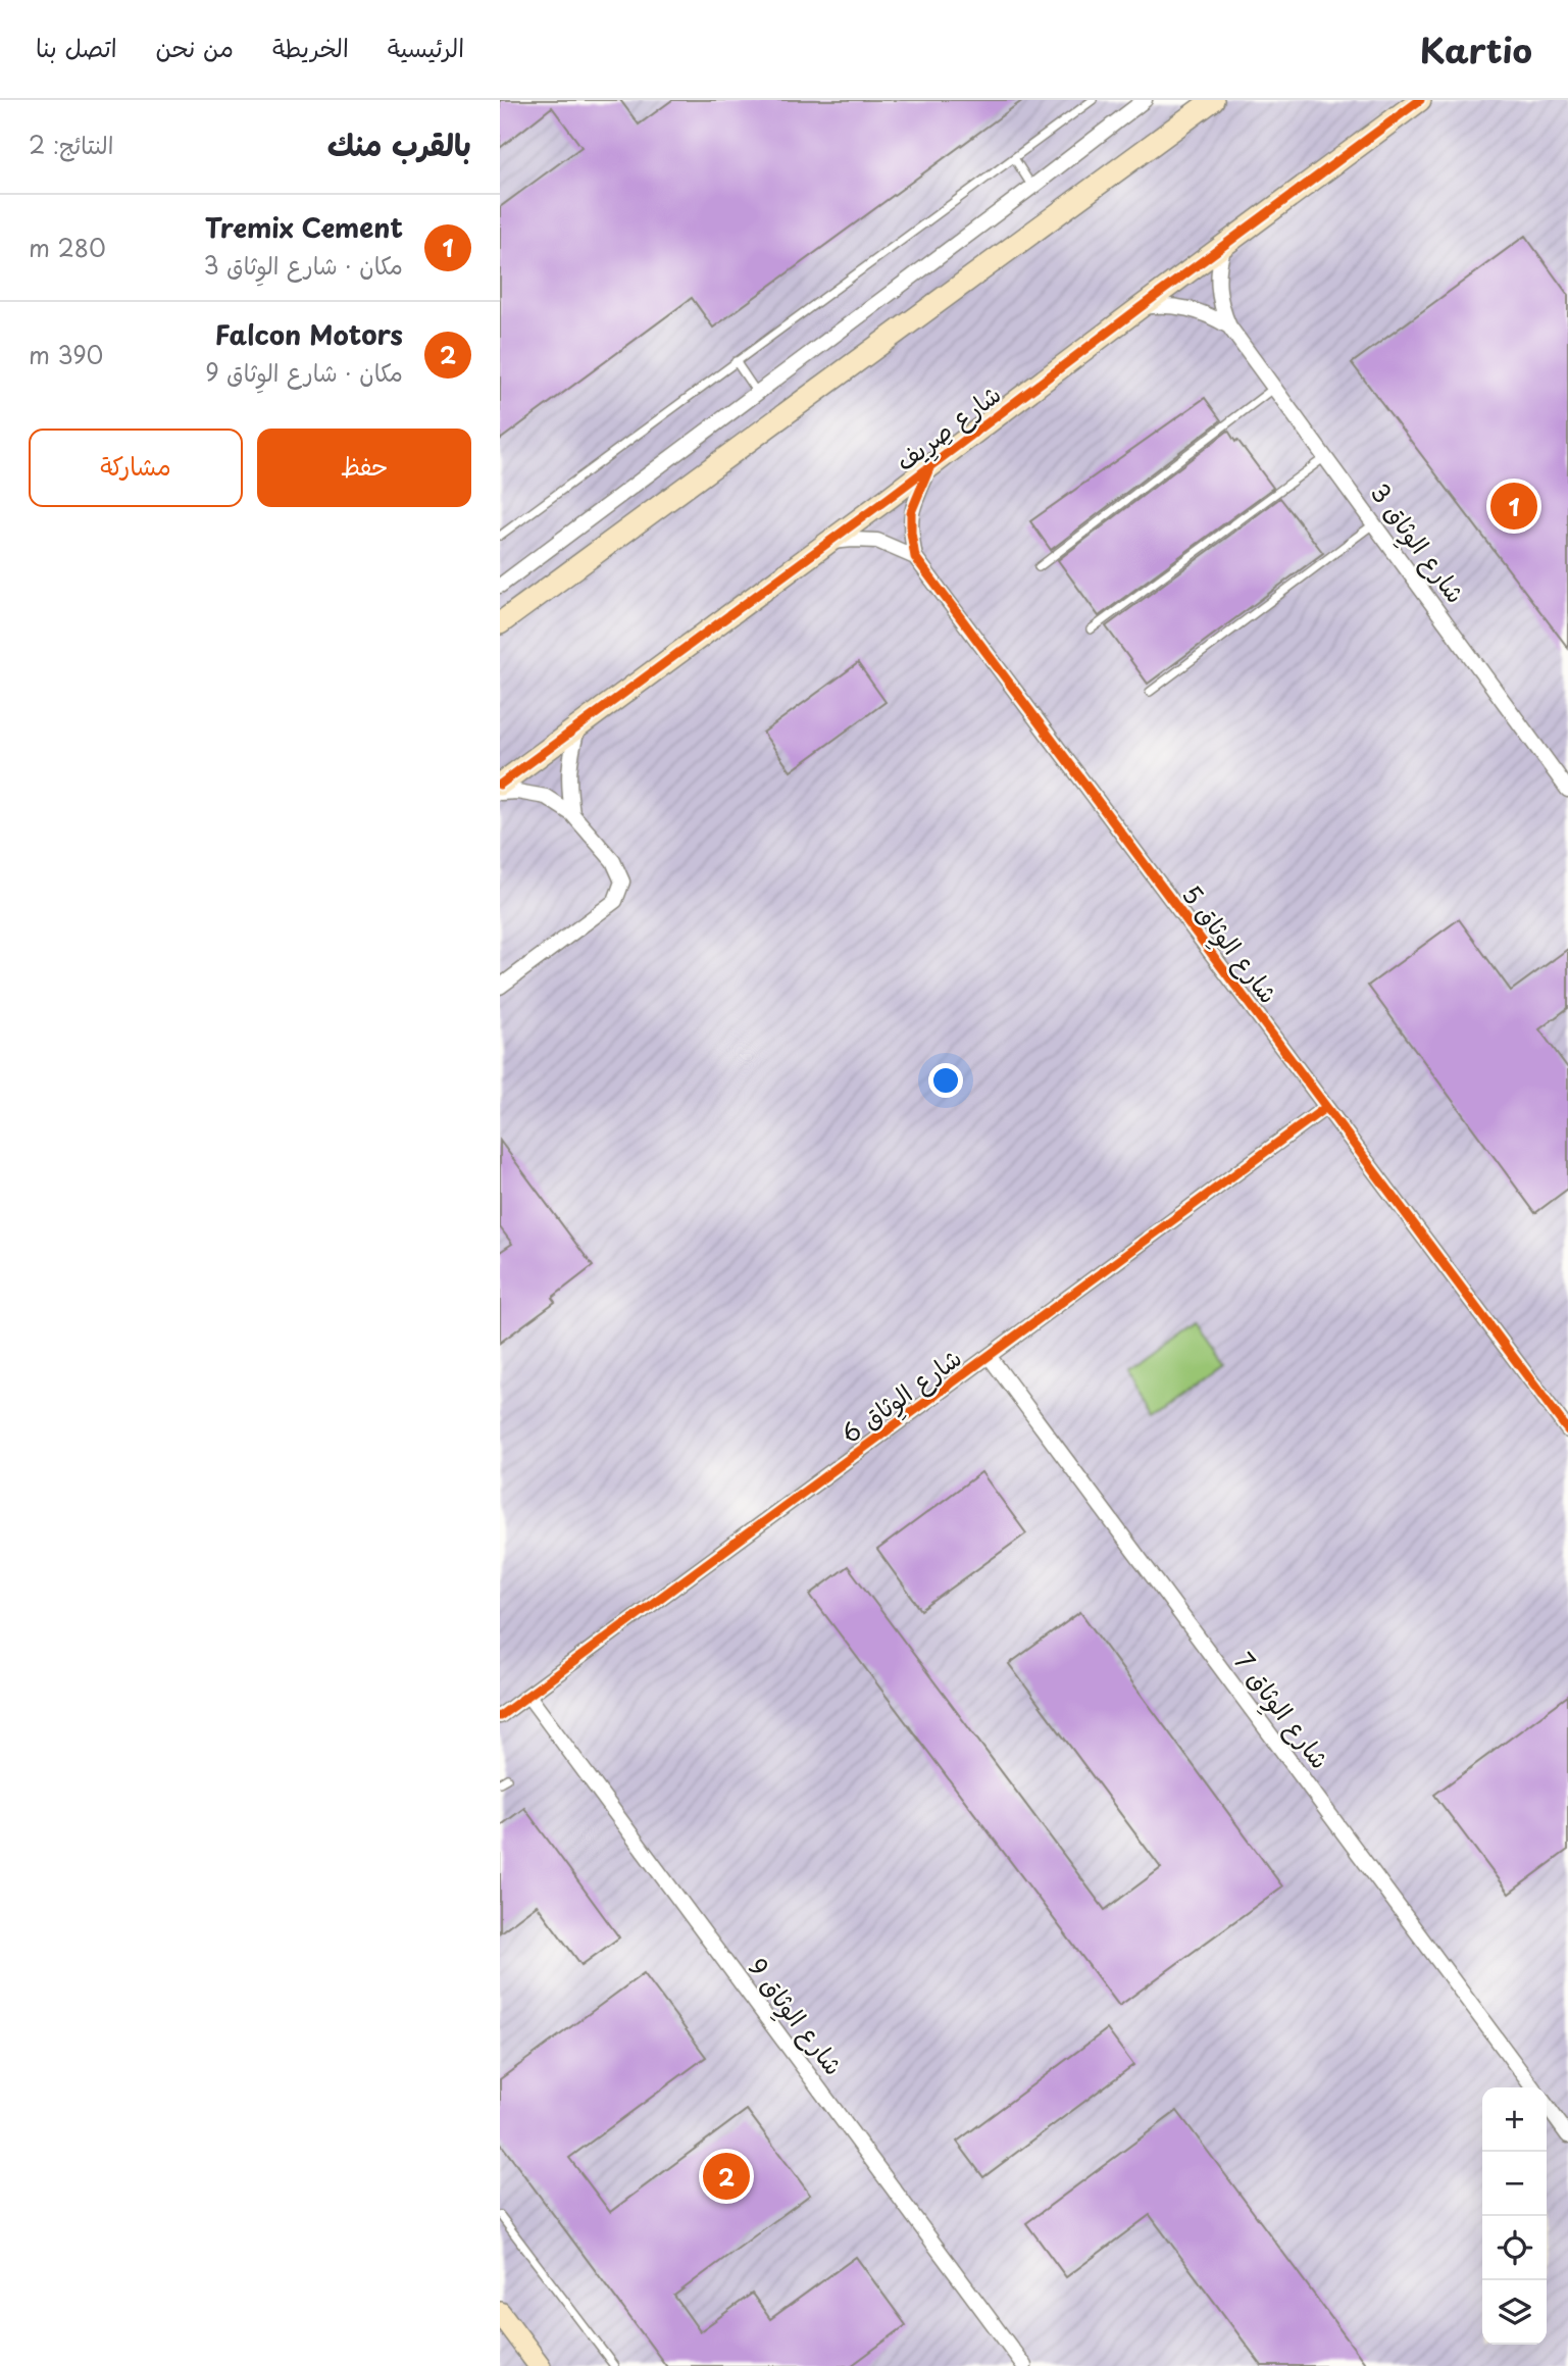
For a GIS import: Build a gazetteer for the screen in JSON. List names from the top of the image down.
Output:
{
  "streets": {
    "street": [
      "شارع صِرِيف",
      "شارع الوِثاق 3",
      "شارع الوِثاق 5",
      "شارع الوِثاق 6",
      "شارع الوِثاق 7",
      "شارع الوِثاق 9"
    ]
  },
  "crossings": [
    ["شارع صِرِيف", "شارع الوِثاق 3"],
    ["شارع صِرِيف", "شارع الوِثاق 5"],
    ["شارع الوِثاق 5", "شارع الوِثاق 6"],
    ["شارع الوِثاق 6", "شارع الوِثاق 7"],
    ["شارع الوِثاق 6", "شارع الوِثاق 9"]
  ],
  "page": {
    "header": "Kartio",
    "nav": [
      "الرئيسية",
      "الخريطة",
      "من نحن",
      "اتصل بنا"
    ],
    "heading": ["بالقرب منك", "النتائج: 2"],
    "list": [
      {
        "mark": "1",
        "name": "Tremix Cement",
        "note": "مكان · شارع الوِثاق 3",
        "value": "280 m"
      },
      {
        "mark": "2",
        "name": "Falcon Motors",
        "note": "مكان · شارع الوِثاق 9",
        "value": "390 m"
      }
    ],
    "buttons": ["حفظ", "مشاركة"],
    "pins": ["1", "2"],
    "map_buttons": ["+", "−"]
  }
}
